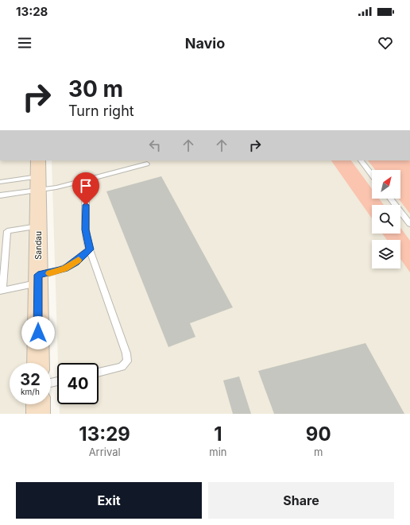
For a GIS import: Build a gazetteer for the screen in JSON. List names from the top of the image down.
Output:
{
  "streets": {
    "street": ["Sandau"]
  },
  "north": "top right",
  "page": {
    "status": "13:28",
    "header": "Navio",
    "turn": ["30 m", "Turn right"],
    "speed": "32 km/h",
    "limit": "40",
    "eta": [
      "13:29",
      "Arrival",
      "1",
      "min",
      "90",
      "m"
    ],
    "buttons": ["Exit", "Share"]
  }
}
